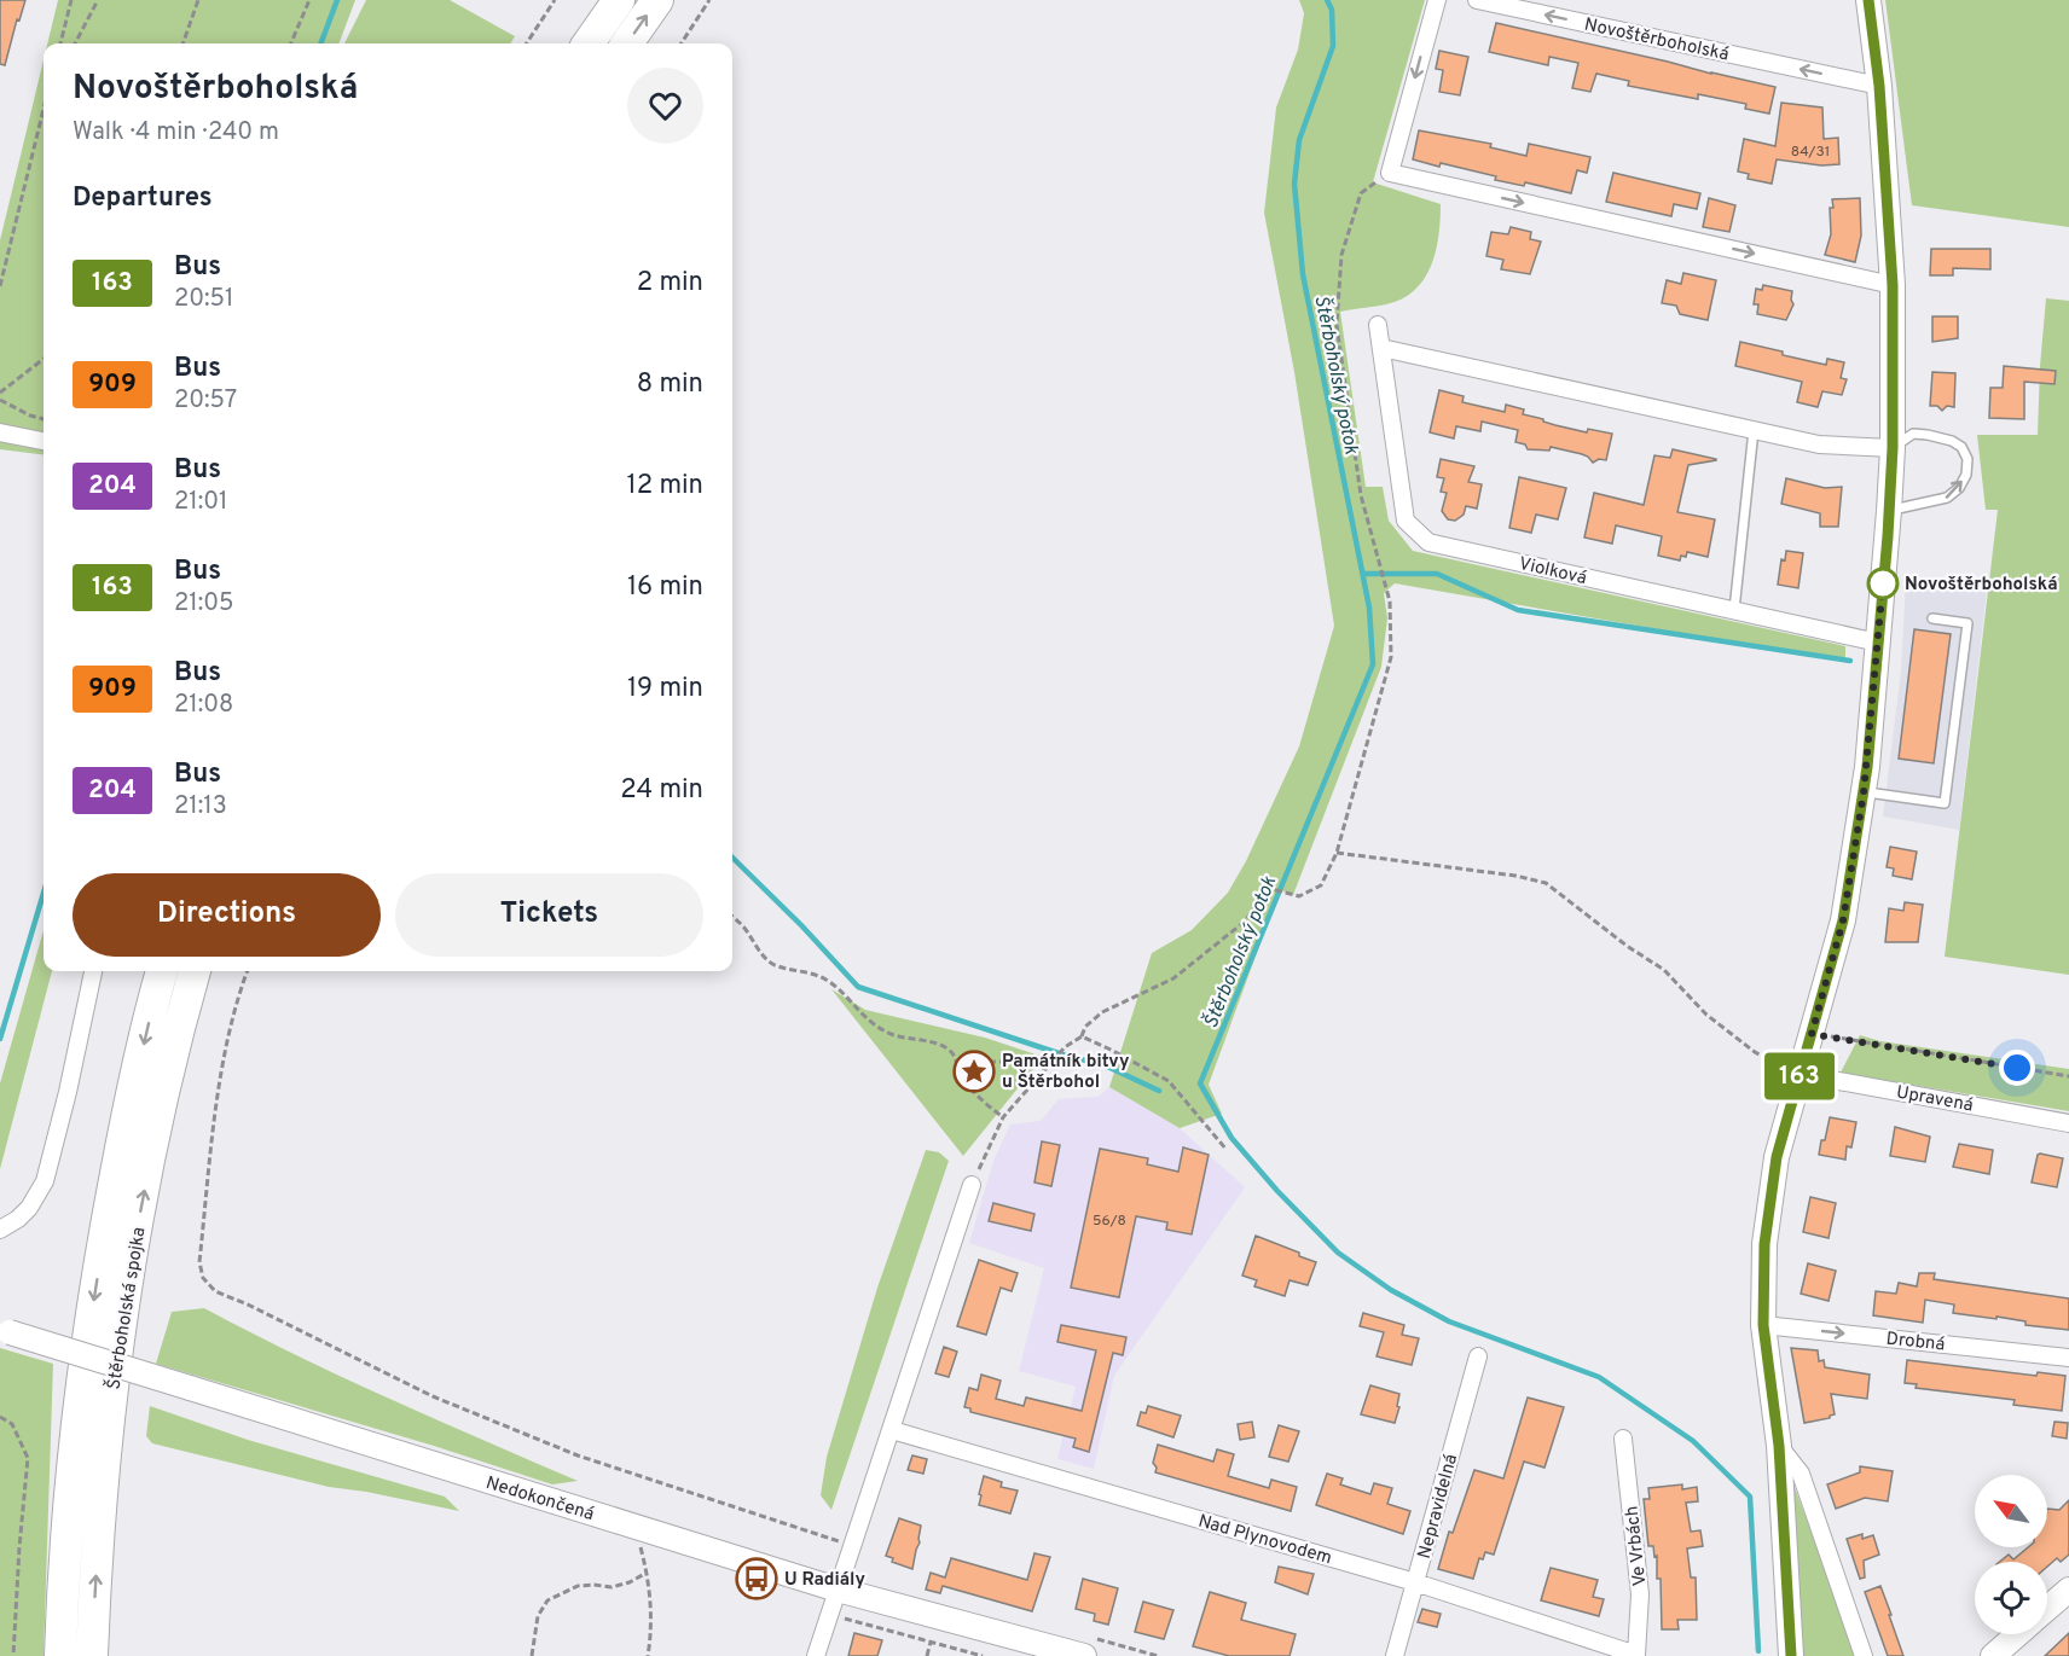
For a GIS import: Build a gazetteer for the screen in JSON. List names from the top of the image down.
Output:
{
  "streets": {
    "highway": ["Štěrboholská spojka"],
    "street": [
      "Novoštěrboholská",
      "Violková",
      "Upravená",
      "Drobná",
      "Nedokončená",
      "Nepravidelná",
      "Nad Plynovodem",
      "Ve Vrbách"
    ]
  },
  "crossings": [
    ["Nepravidelná", "Nad Plynovodem"],
    ["Nad Plynovodem", "Ve Vrbách"]
  ],
  "one_way": ["Novoštěrboholská", "Drobná"],
  "water": ["Štěrboholský potok"],
  "places": {
    "other": ["Novoštěrboholská"],
    "place": ["Památník bitvy u Štěrbohol"],
    "bus stop": ["U Radiály"]
  },
  "lines": ["bus line 163"],
  "house_numbers": ["84/31", "56/8"],
  "north": "top left",
  "page": {
    "on_map": "163",
    "heading": [
      ["Novoštěrboholská", "Walk · 4 min · 240 m"],
      "Departures"
    ],
    "list": [
      {
        "mark": "163",
        "name": "Bus",
        "note": "20:51",
        "value": "2 min"
      },
      {
        "mark": "909",
        "name": "Bus",
        "note": "20:57",
        "value": "8 min"
      },
      {
        "mark": "204",
        "name": "Bus",
        "note": "21:01",
        "value": "12 min"
      },
      {
        "mark": "163",
        "name": "Bus",
        "note": "21:05",
        "value": "16 min"
      },
      {
        "mark": "909",
        "name": "Bus",
        "note": "21:08",
        "value": "19 min"
      },
      {
        "mark": "204",
        "name": "Bus",
        "note": "21:13",
        "value": "24 min"
      }
    ],
    "buttons": ["Directions", "Tickets"]
  }
}
